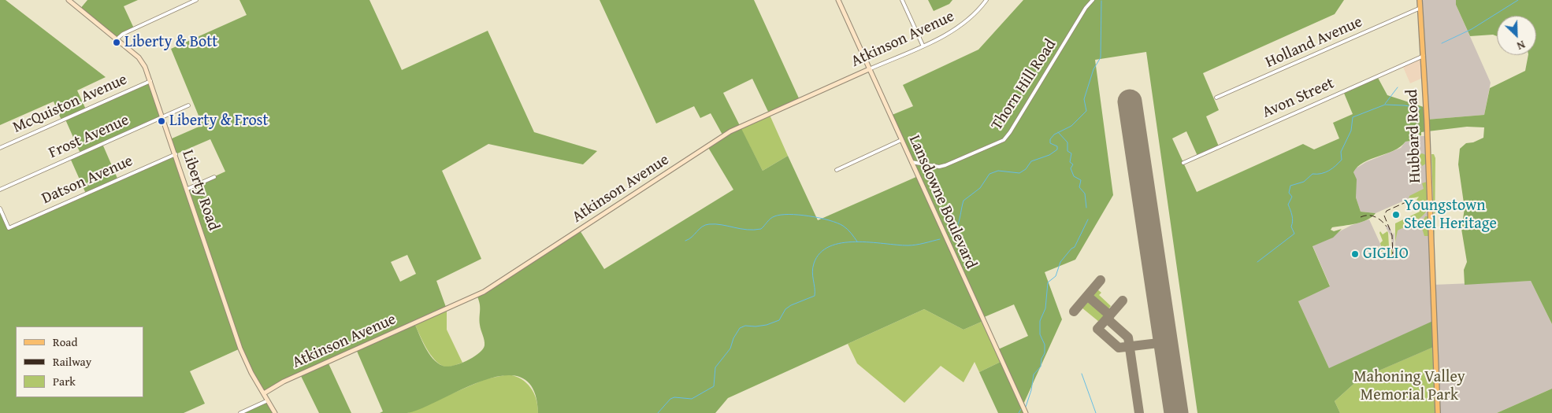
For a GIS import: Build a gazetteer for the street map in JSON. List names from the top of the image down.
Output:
{
  "streets": {
    "main road": ["Hubbard Road"],
    "street": [
      "Atkinson Avenue",
      "Holland Avenue",
      "Thorn Hill Road",
      "Avon Street",
      "McQuiston Avenue",
      "Frost Avenue",
      "Datson Avenue",
      "Liberty Road",
      "Lansdowne Boulevard"
    ]
  },
  "crossings": [
    ["Atkinson Avenue", "Liberty Road"],
    ["Atkinson Avenue", "Lansdowne Boulevard"],
    ["Holland Avenue", "Hubbard Road"],
    ["Thorn Hill Road", "Lansdowne Boulevard"],
    ["Avon Street", "Hubbard Road"],
    ["McQuiston Avenue", "Liberty Road"],
    ["Frost Avenue", "Liberty Road"],
    ["Datson Avenue", "Liberty Road"]
  ],
  "parks": ["Mahoning Valley Memorial Park"],
  "places": [
    "Liberty & Bott",
    "Liberty & Frost",
    "Youngstown Steel Heritage",
    "GIGLIO"
  ],
  "legend": ["Road", "Railway", "Park"],
  "north": "bottom right"
}
